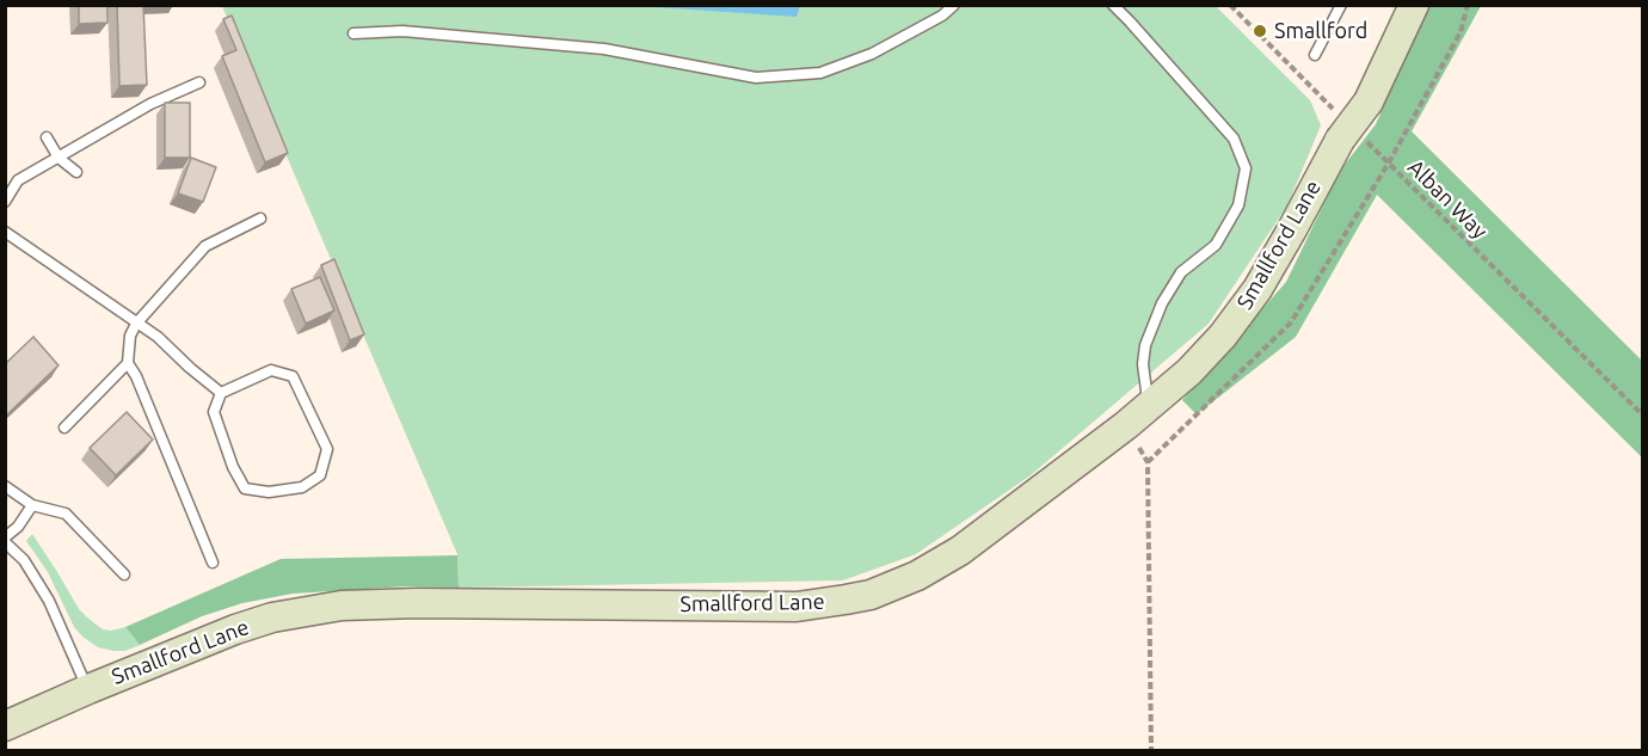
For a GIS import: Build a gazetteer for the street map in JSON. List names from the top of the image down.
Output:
{
  "streets": {
    "street": ["Smallford Lane"],
    "path": ["Alban Way"]
  },
  "crossings": [
    ["Alban Way", "Smallford Lane"]
  ],
  "places": ["Smallford"]
}
